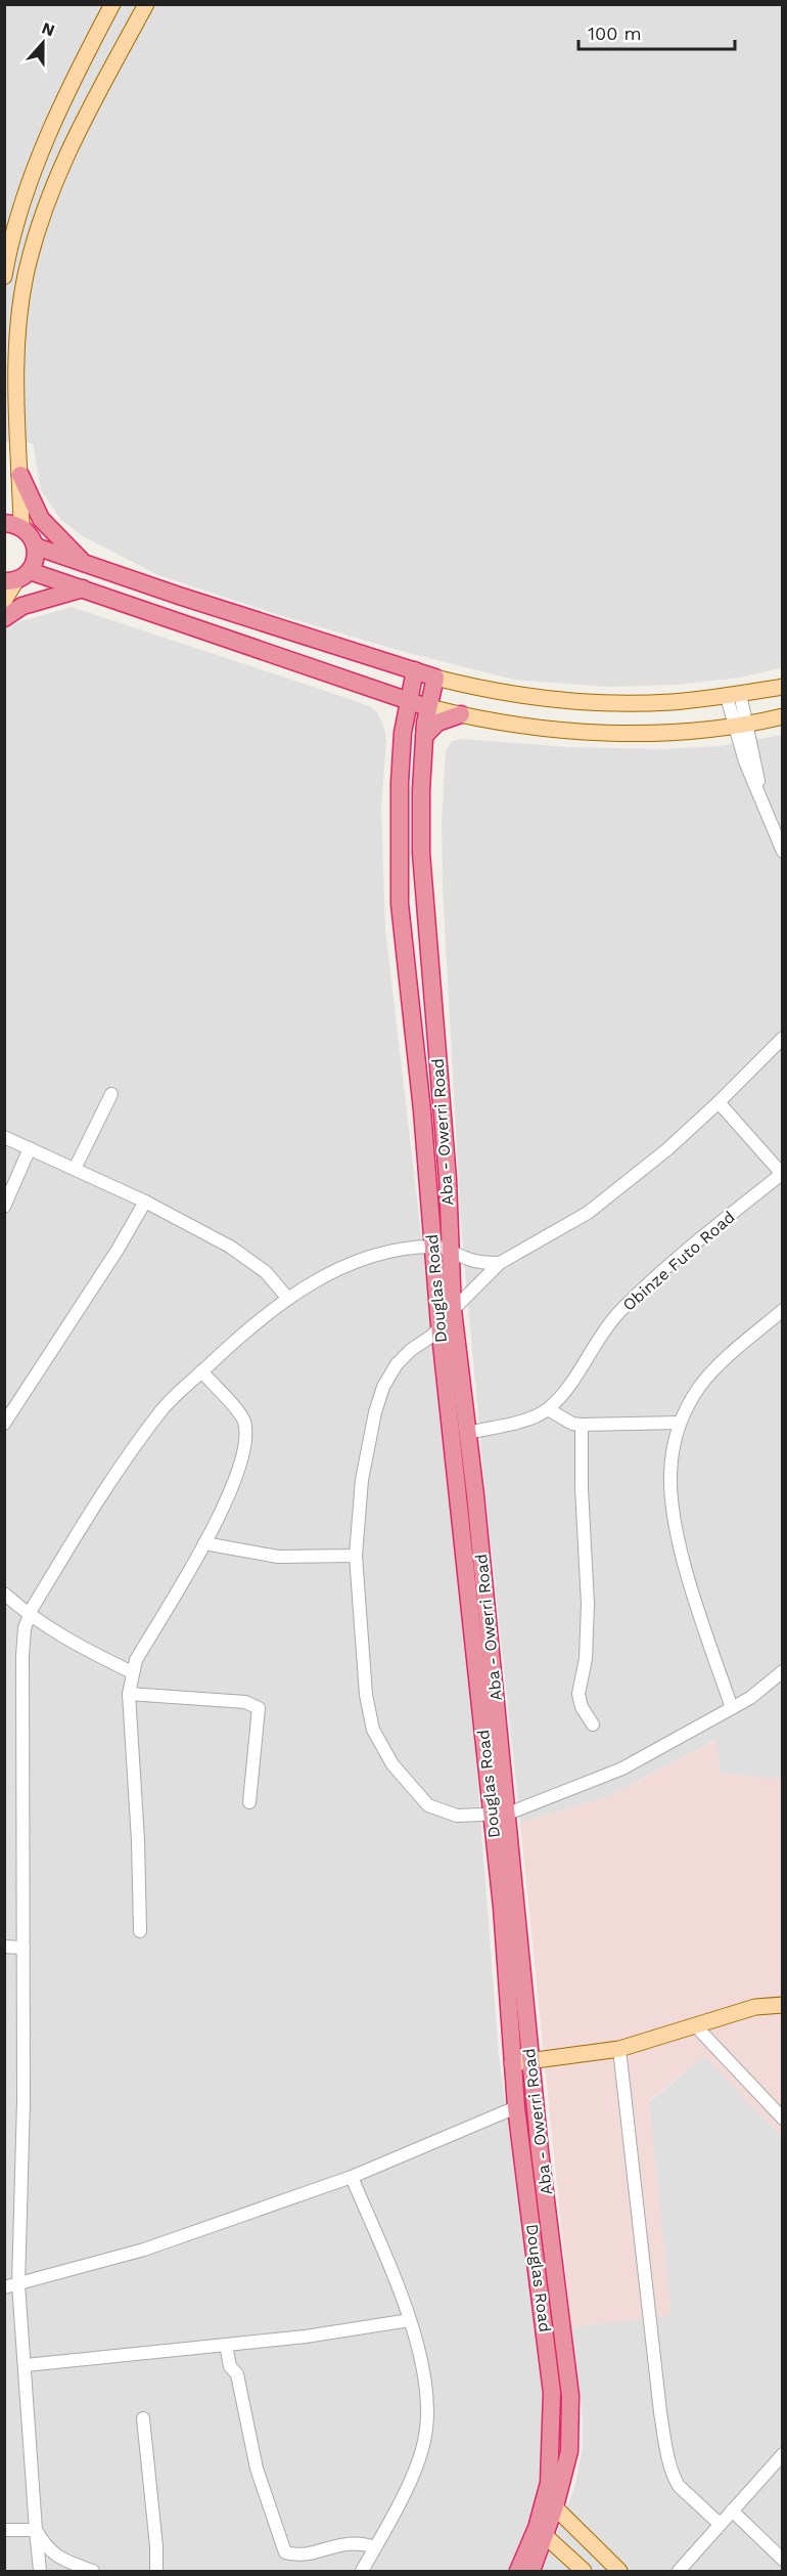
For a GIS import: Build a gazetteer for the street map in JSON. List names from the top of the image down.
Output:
{
  "streets": {
    "highway": ["Aba - Owerri Road", "Douglas Road"],
    "street": ["Obinze Futo Road"]
  },
  "crossings": [
    ["Aba - Owerri Road", "Douglas Road"]
  ],
  "scale_bar": "100 m",
  "north": "top"
}
